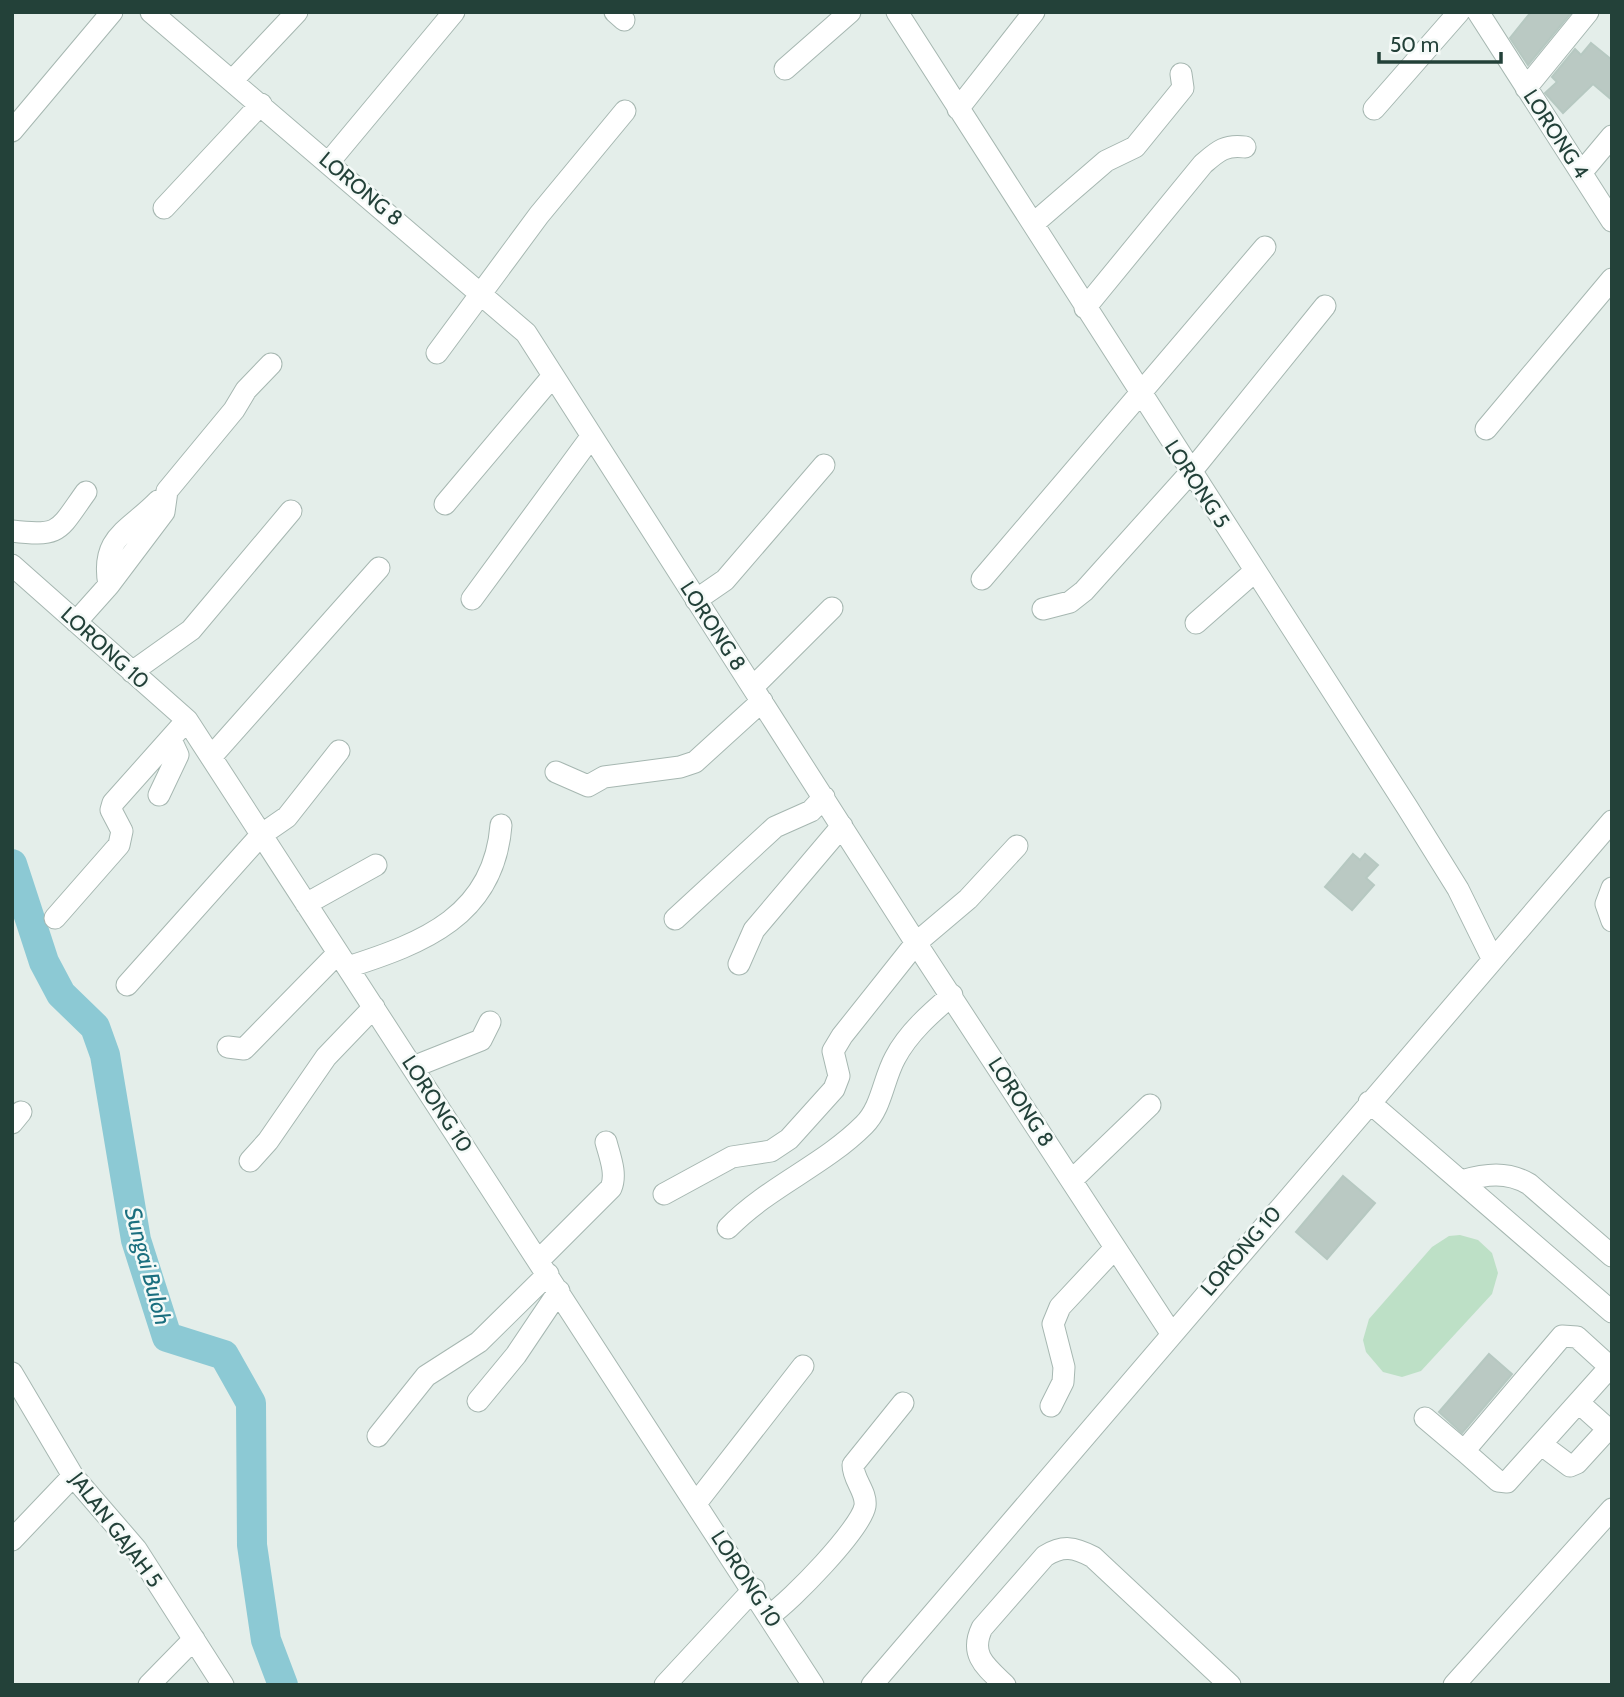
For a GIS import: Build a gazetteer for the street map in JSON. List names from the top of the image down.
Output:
{
  "streets": {
    "street": [
      "LORONG 4",
      "LORONG 8",
      "LORONG 5",
      "LORONG 10",
      "JALAN GAJAH 5"
    ]
  },
  "crossings": [
    ["LORONG 8", "LORONG 10"],
    ["LORONG 5", "LORONG 10"]
  ],
  "water": ["Sungai Buloh"],
  "scale_bar": "50 m"
}
